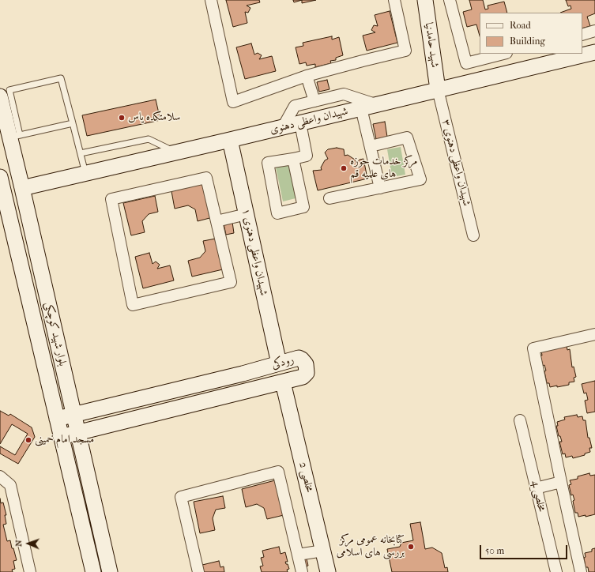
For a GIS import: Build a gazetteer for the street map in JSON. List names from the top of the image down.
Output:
{
  "streets": {
    "street": [
      "شهید حامدنیا",
      "شهیدان واعظی دهنوی",
      "شهیدان واعظی دهنوی ۳",
      "شهیدان واعظی دهنوی ۱",
      "بلوار شهید کوچکی",
      "رودکی",
      "مخلصی 2",
      "مخلصی 4"
    ]
  },
  "crossings": [
    ["شهید حامدنیا", "شهیدان واعظی دهنوی"],
    ["شهید حامدنیا", "شهیدان واعظی دهنوی ۳"],
    ["شهیدان واعظی دهنوی", "شهیدان واعظی دهنوی ۳"],
    ["شهیدان واعظی دهنوی", "شهیدان واعظی دهنوی ۱"],
    ["شهیدان واعظی دهنوی", "بلوار شهید کوچکی"],
    ["شهیدان واعظی دهنوی ۱", "رودکی"],
    ["بلوار شهید کوچکی", "رودکی"],
    ["رودکی", "مخلصی 2"]
  ],
  "places": [
    "سلامتکده یاس",
    "مرکز خدمات حوزه های علمیه قم",
    "مسجد امام خمینی",
    "کتابخانه عمومی مرکز بررسی های اسلامی"
  ],
  "legend": ["Road", "Building"],
  "scale_bar": "50 m",
  "north": "left"
}
